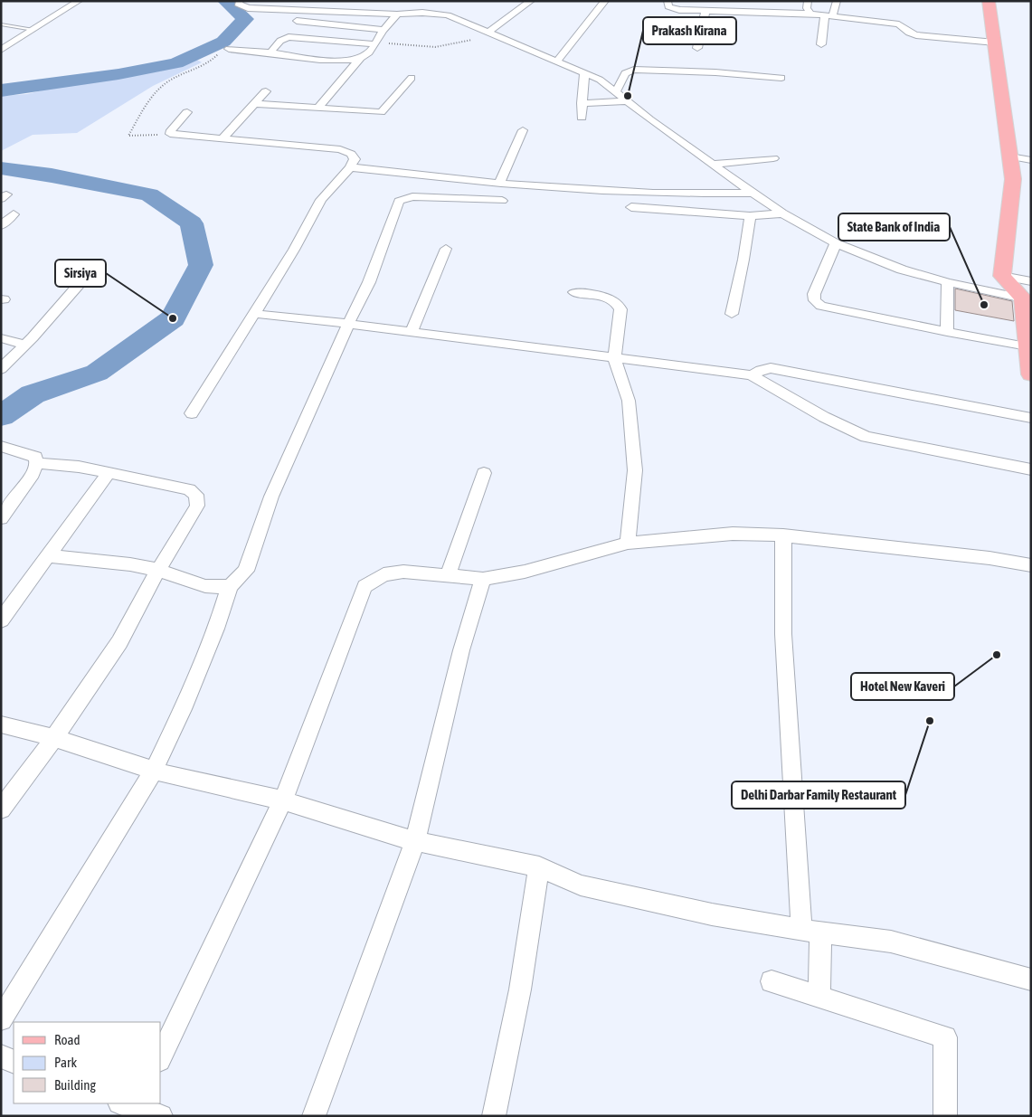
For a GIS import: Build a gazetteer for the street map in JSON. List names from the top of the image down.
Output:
{
  "places": [
    "Prakash Kirana",
    "State Bank of India",
    "Sirsiya",
    "Hotel New Kaveri",
    "Delhi Darbar Family Restaurant"
  ],
  "legend": ["Road", "Park", "Building"]
}
